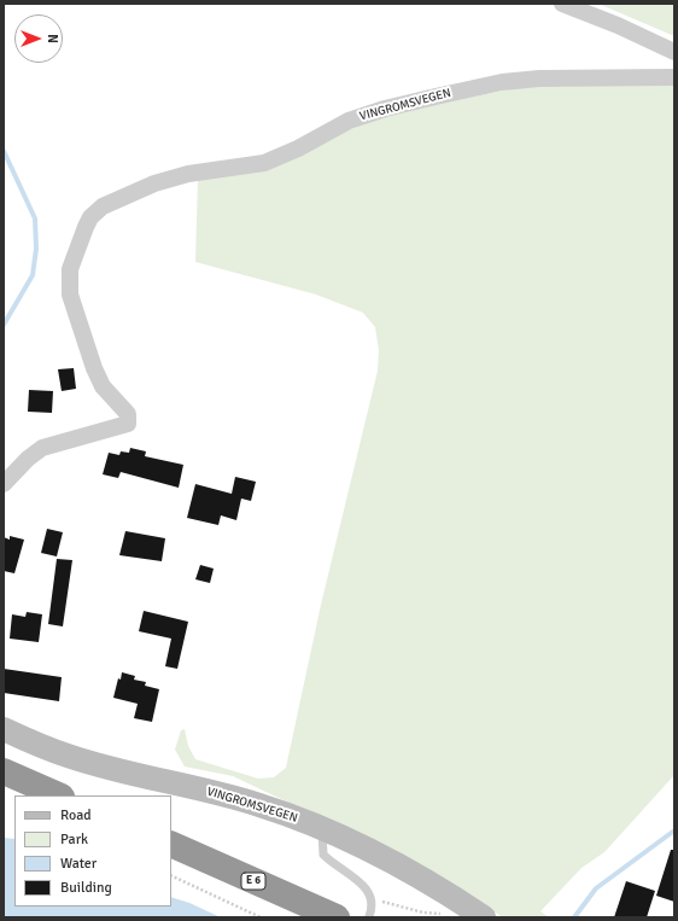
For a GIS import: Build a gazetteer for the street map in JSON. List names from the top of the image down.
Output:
{
  "streets": {
    "highway": ["E 6"],
    "main road": ["VINGROMSVEGEN"]
  },
  "legend": [
    "Road",
    "Park",
    "Water",
    "Building"
  ],
  "north": "right"
}
